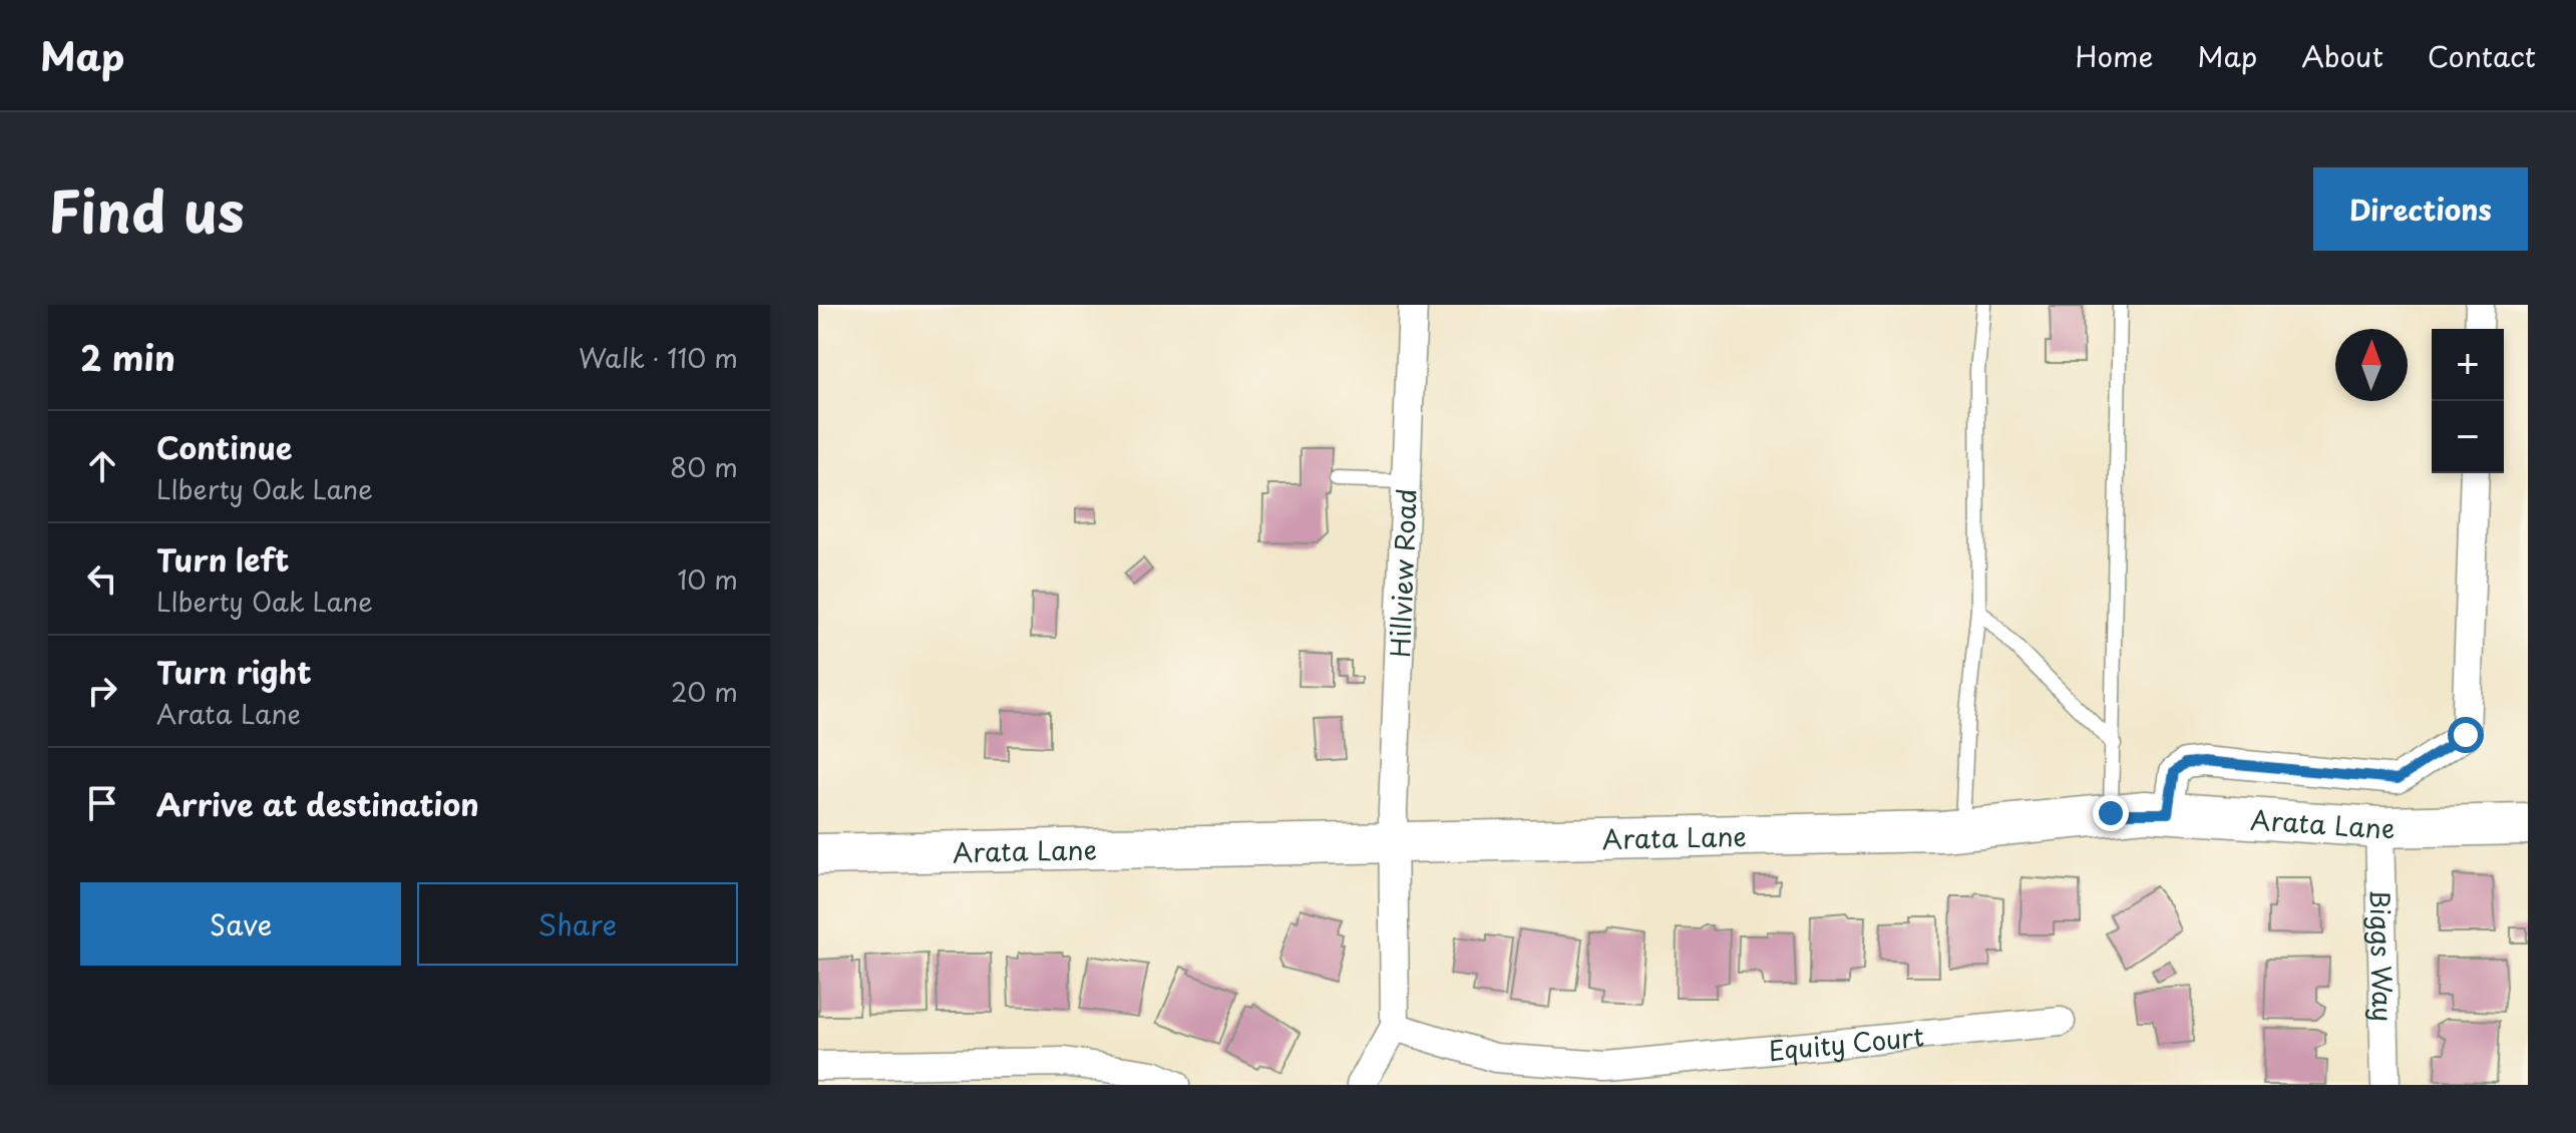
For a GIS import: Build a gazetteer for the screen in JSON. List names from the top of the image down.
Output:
{
  "streets": {
    "street": [
      "Hillview Road",
      "Arata Lane",
      "Biggs Way",
      "Equity Court"
    ]
  },
  "crossings": [
    ["Hillview Road", "Arata Lane"],
    ["Hillview Road", "Equity Court"],
    ["Arata Lane", "Biggs Way"]
  ],
  "north": "top",
  "page": {
    "header": "Map",
    "nav": [
      "Home",
      "Map",
      "About",
      "Contact"
    ],
    "title": "Find us",
    "buttons": [
      "Directions",
      ["Save", "Share"]
    ],
    "heading": ["2 min", "Walk · 110 m"],
    "map_buttons": ["+", "−"],
    "list": [
      ["Continue", "LIberty Oak Lane", "80 m"],
      ["Turn left", "LIberty Oak Lane", "10 m"],
      ["Turn right", "Arata Lane", "20 m"],
      "Arrive at destination"
    ]
  }
}
